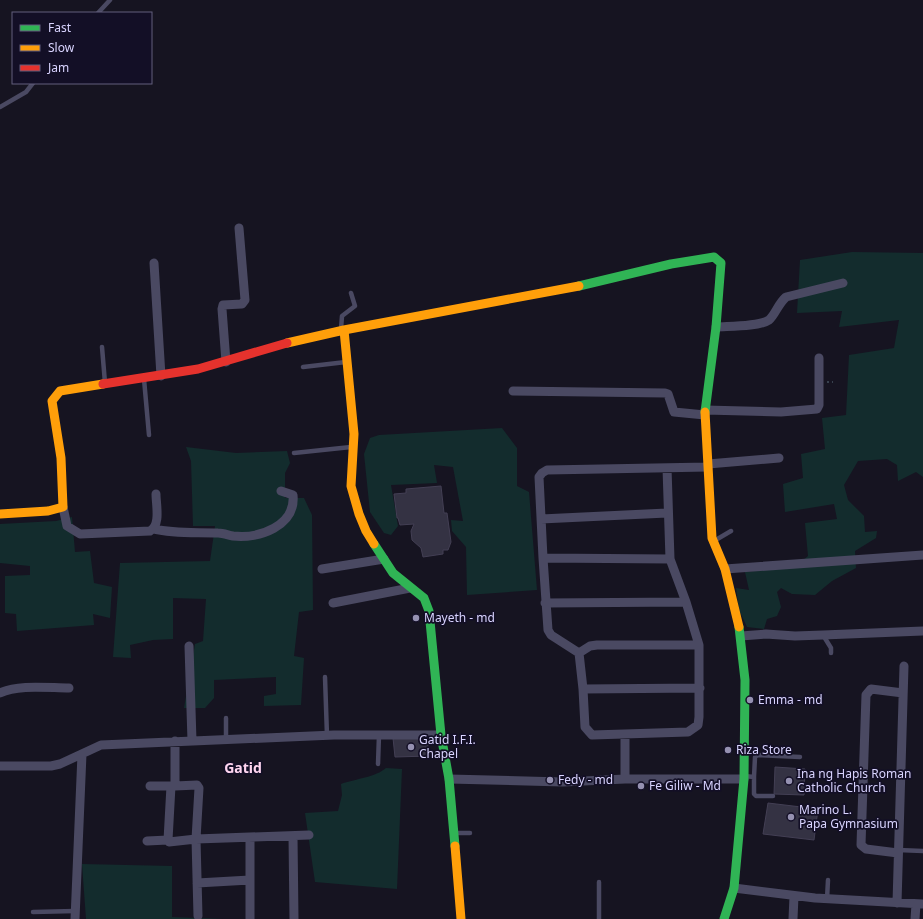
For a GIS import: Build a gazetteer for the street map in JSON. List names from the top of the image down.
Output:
{
  "districts": ["Gatid"],
  "places": [
    "Mayeth - md",
    "Emma - md",
    "Gatid I.F.I. Chapel",
    "Riza Store",
    "Fedy - md",
    "Ina ng Hapis Roman Catholic Church",
    "Fe Giliw - Md",
    "Marino L. Papa Gymnasium"
  ],
  "legend": ["Fast", "Slow", "Jam"]
}
